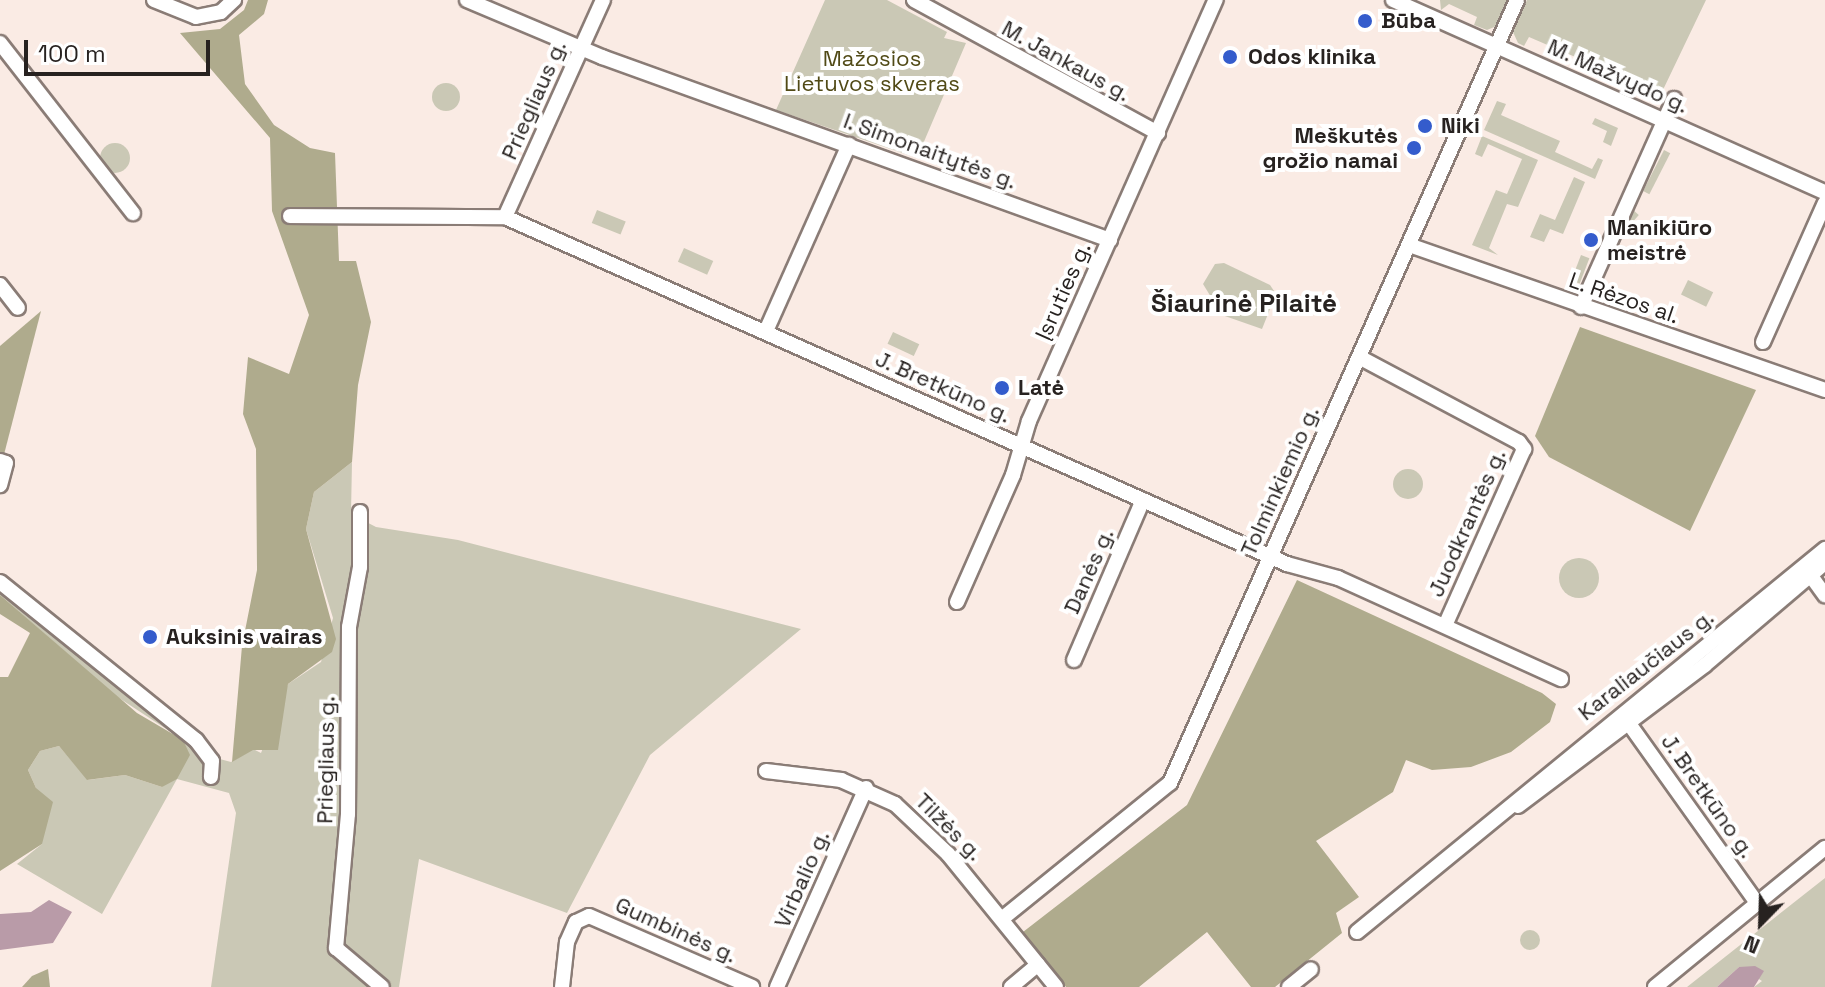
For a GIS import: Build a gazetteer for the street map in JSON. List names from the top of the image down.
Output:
{
  "streets": {
    "street": [
      "M. Jankaus g.",
      "M. Mažvydo g.",
      "Priegliaus g.",
      "I. Simonaitytės g.",
      "Įsruties g.",
      "L. Rėzos al.",
      "J. Bretkūno g.",
      "Tolminkiemio g.",
      "Juodkrantės g.",
      "Danės g.",
      "Karaliaučiaus g.",
      "Tilžės g.",
      "Virbalio g.",
      "Gumbinės g."
    ]
  },
  "crossings": [
    ["M. Jankaus g.", "Įsruties g."],
    ["M. Mažvydo g.", "Tolminkiemio g."],
    ["Priegliaus g.", "I. Simonaitytės g."],
    ["Priegliaus g.", "J. Bretkūno g."],
    ["I. Simonaitytės g.", "Įsruties g."],
    ["Įsruties g.", "J. Bretkūno g."],
    ["L. Rėzos al.", "Tolminkiemio g."],
    ["J. Bretkūno g.", "Tolminkiemio g."],
    ["J. Bretkūno g.", "Juodkrantės g."],
    ["J. Bretkūno g.", "Danės g."],
    ["J. Bretkūno g.", "Karaliaučiaus g."],
    ["Tolminkiemio g.", "Juodkrantės g."],
    ["Tolminkiemio g.", "Tilžės g."],
    ["Tilžės g.", "Virbalio g."]
  ],
  "districts": ["Šiaurinė Pilaitė"],
  "parks": ["Mažosios Lietuvos skveras"],
  "places": [
    "Būba",
    "Odos klinika",
    "Niki",
    "Meškutės grožio namai",
    "Manikiūro meistrė",
    "Latė",
    "Auksinis vairas"
  ],
  "scale_bar": "100 m",
  "north": "bottom left"
}
